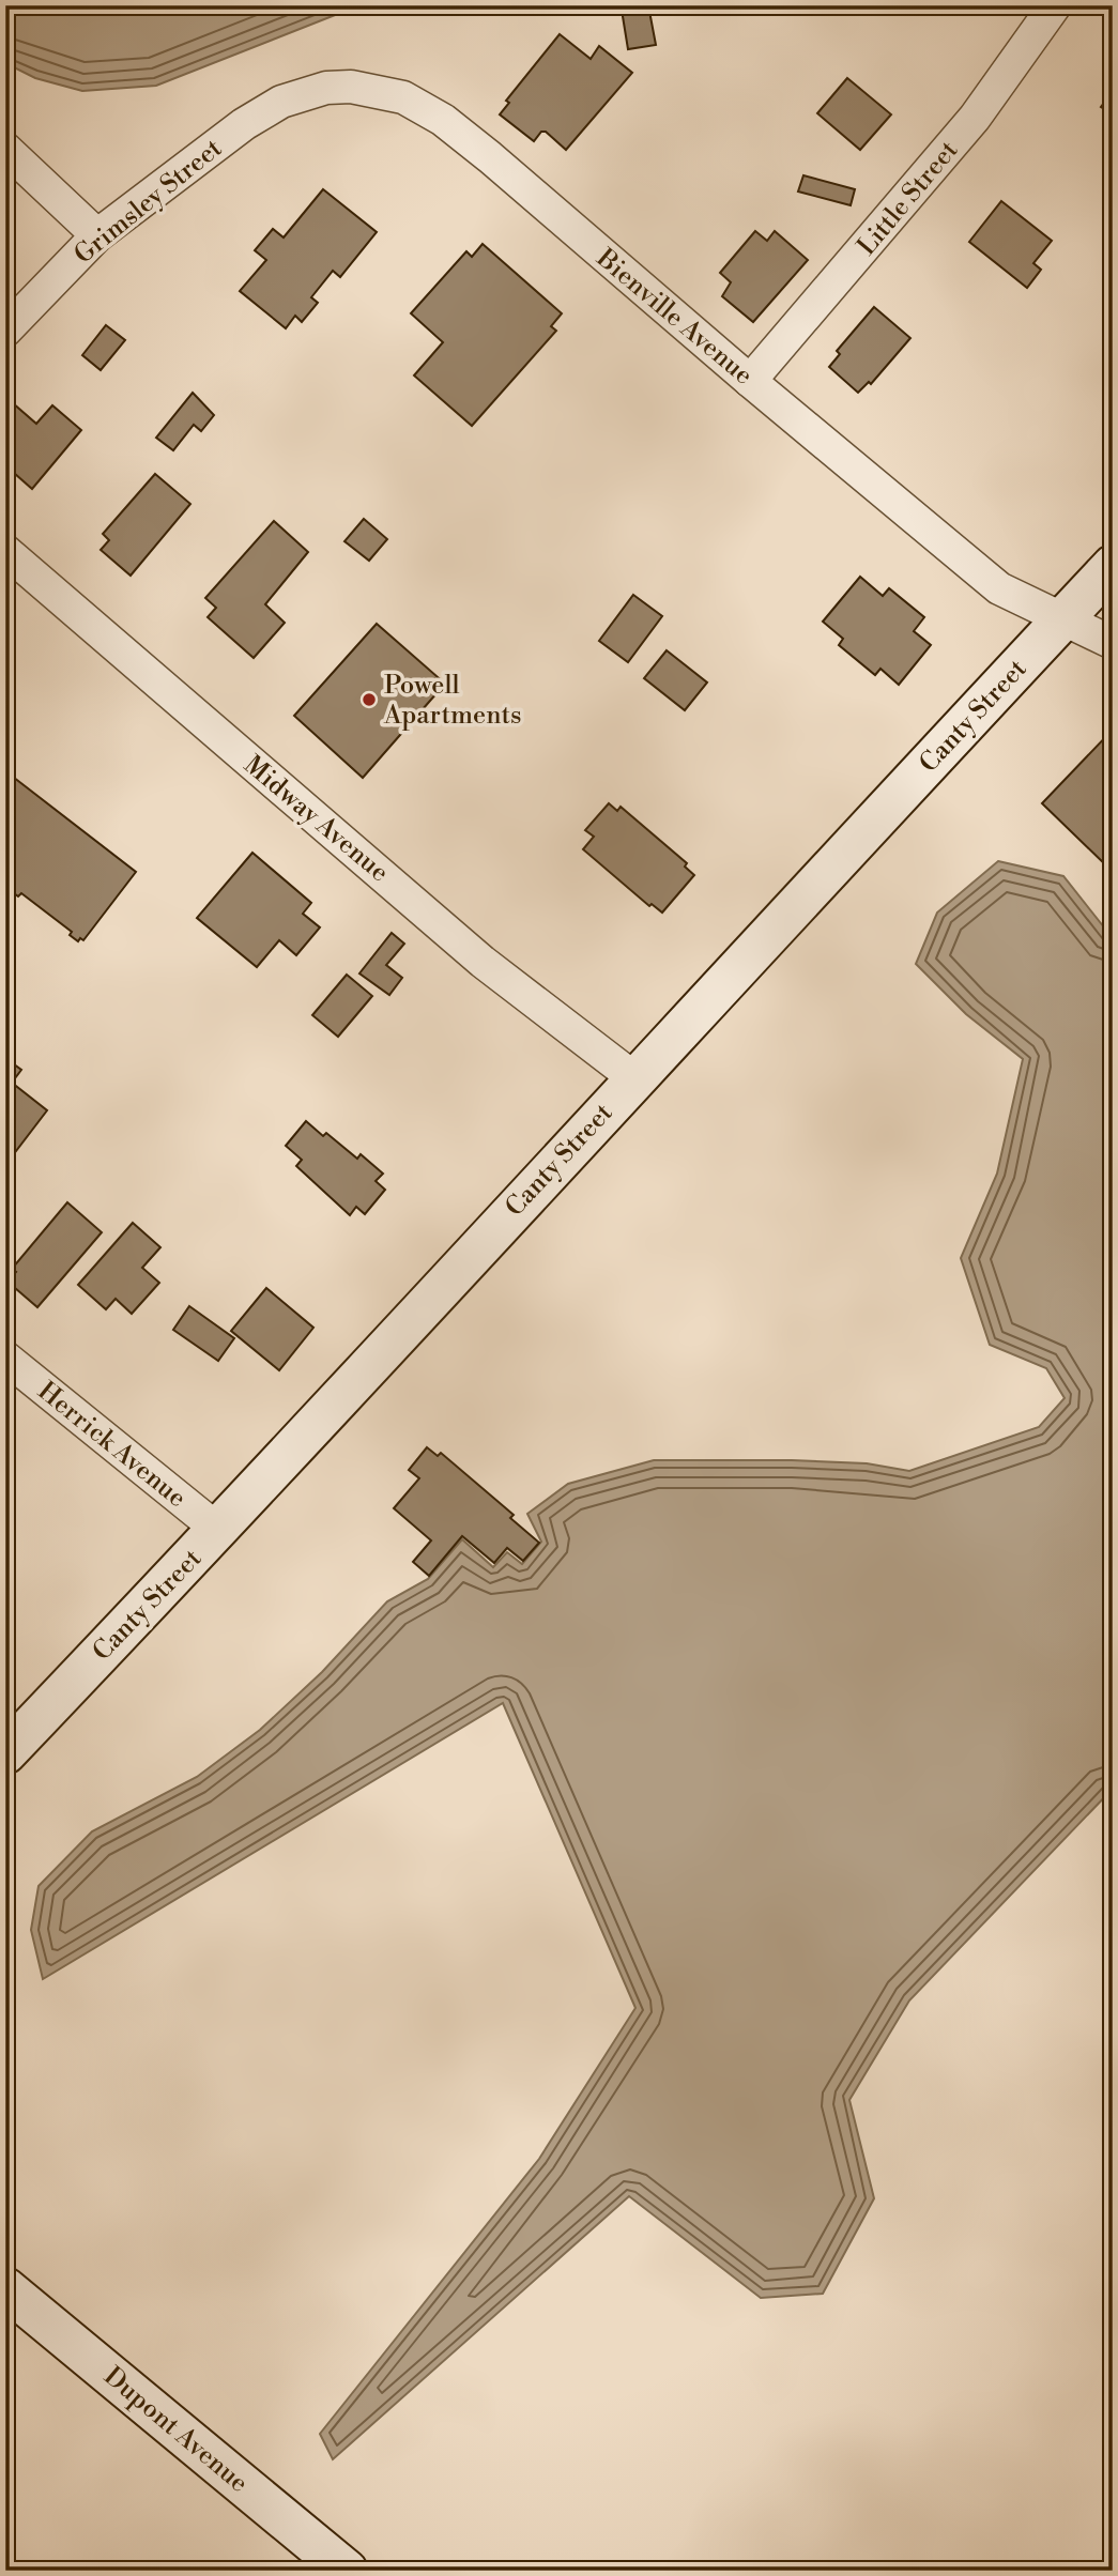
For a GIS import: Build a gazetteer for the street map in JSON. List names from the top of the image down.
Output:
{
  "streets": {
    "street": [
      "Little Street",
      "Grimsley Street",
      "Bienville Avenue",
      "Canty Street",
      "Midway Avenue",
      "Herrick Avenue",
      "Dupont Avenue"
    ]
  },
  "crossings": [
    ["Little Street", "Bienville Avenue"],
    ["Grimsley Street", "Bienville Avenue"],
    ["Bienville Avenue", "Canty Street"],
    ["Canty Street", "Midway Avenue"],
    ["Canty Street", "Herrick Avenue"]
  ],
  "places": ["Powell Apartments"]
}
